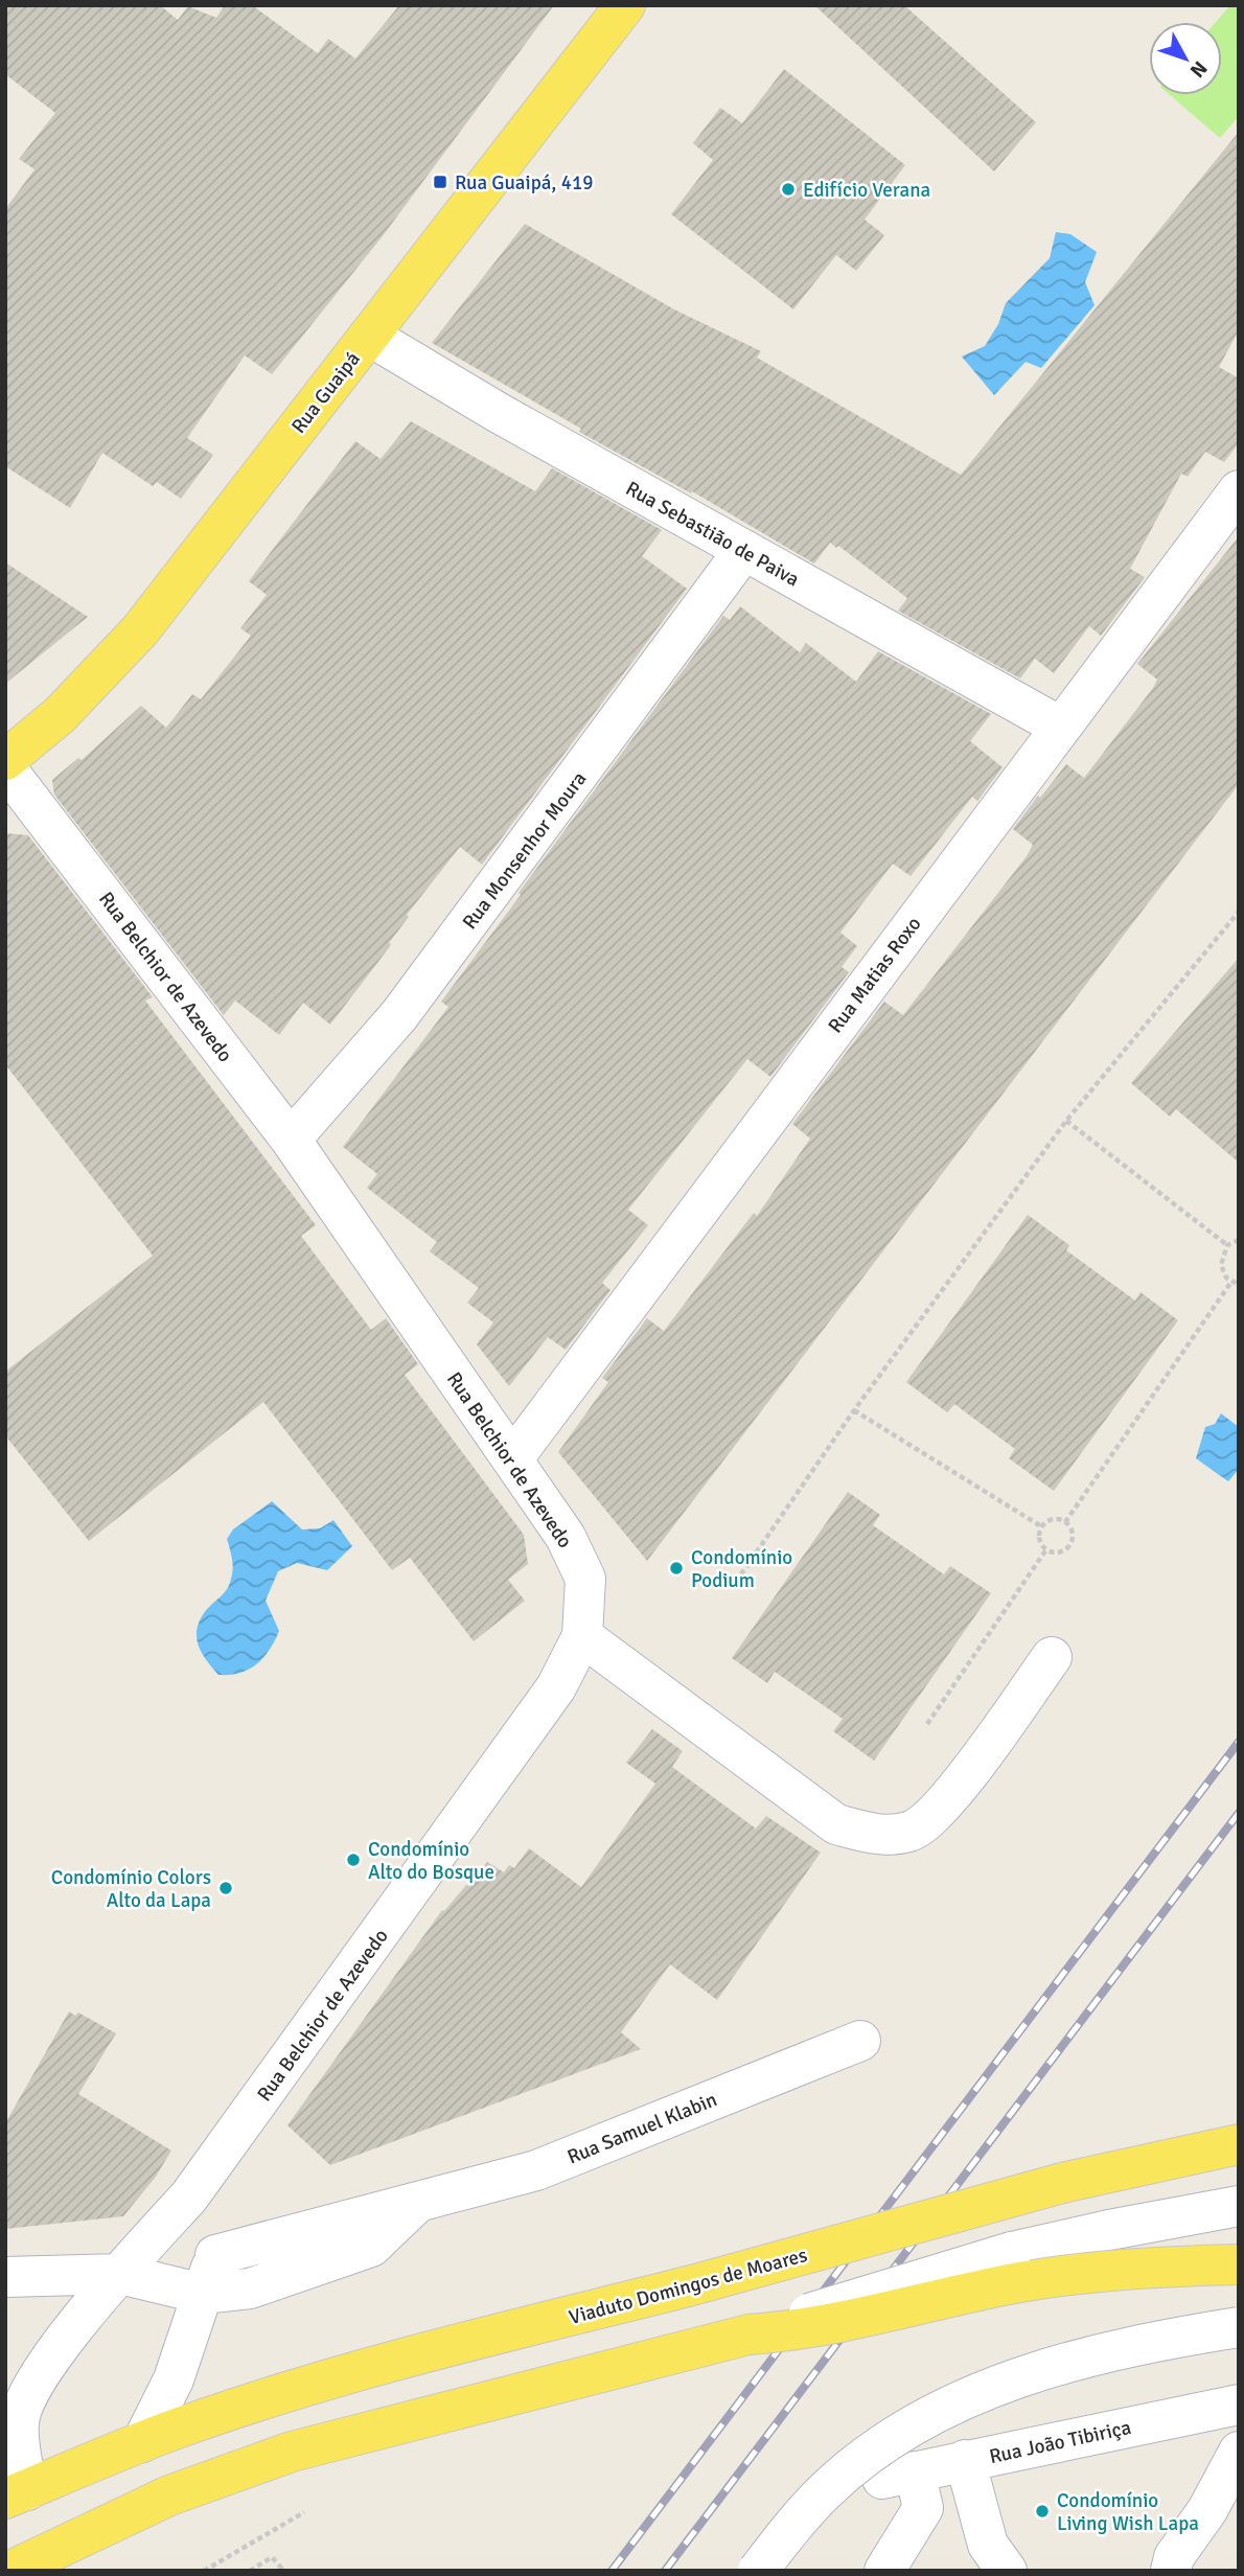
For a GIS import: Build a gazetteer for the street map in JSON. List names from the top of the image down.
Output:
{
  "streets": {
    "main road": ["Rua Guaipá", "Viaduto Domingos de Moares"],
    "street": [
      "Rua Sebastião de Paiva",
      "Rua Monsenhor Moura",
      "Rua Matias Roxo",
      "Rua Belchior de Azevedo",
      "Rua Samuel Klabin",
      "Rua João Tibiriça"
    ]
  },
  "crossings": [
    ["Rua Guaipá", "Rua Sebastião de Paiva"],
    ["Rua Guaipá", "Rua Belchior de Azevedo"],
    ["Rua Sebastião de Paiva", "Rua Monsenhor Moura"],
    ["Rua Sebastião de Paiva", "Rua Matias Roxo"],
    ["Rua Monsenhor Moura", "Rua Belchior de Azevedo"],
    ["Rua Matias Roxo", "Rua Belchior de Azevedo"],
    ["Rua Belchior de Azevedo", "Rua Samuel Klabin"]
  ],
  "places": {
    "transit": ["Rua Guaipá, 419"],
    "other": [
      "Edifício Verana",
      "Condomínio Podium",
      "Condomínio Alto do Bosque",
      "Condomínio Colors Alto da Lapa",
      "Condomínio Living Wish Lapa"
    ]
  },
  "north": "bottom right"
}
